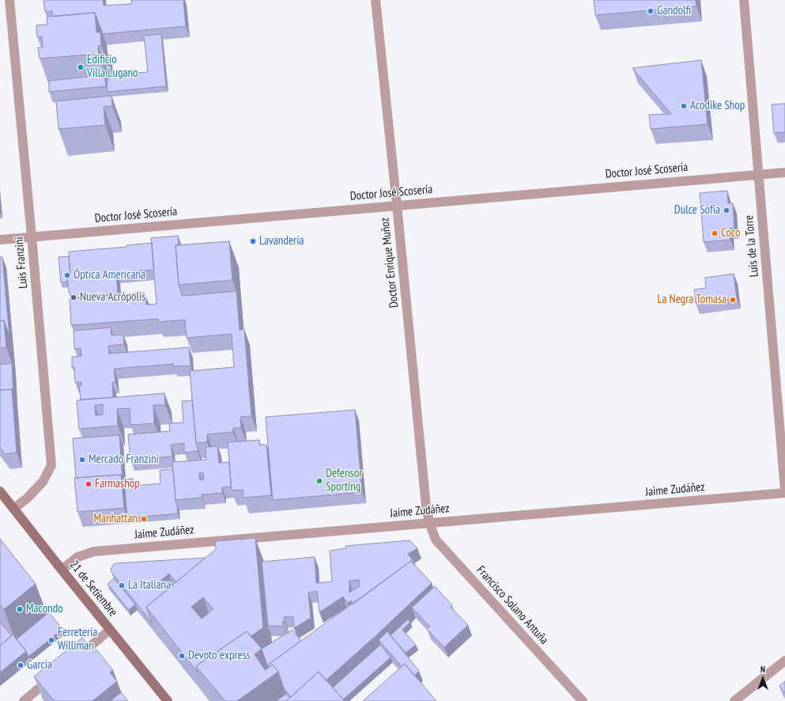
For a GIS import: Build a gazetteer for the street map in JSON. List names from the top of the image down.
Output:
{
  "streets": {
    "street": [
      "Doctor José Scosería",
      "Luis de la Torre",
      "Luis Franzini",
      "Doctor Enrique Muñoz",
      "Jaime Zudáñez",
      "21 de Setiembre",
      "Francisco Solano Antuña"
    ]
  },
  "crossings": [
    ["Doctor José Scosería", "Luis de la Torre"],
    ["Doctor José Scosería", "Luis Franzini"],
    ["Doctor José Scosería", "Doctor Enrique Muñoz"],
    ["Luis Franzini", "21 de Setiembre"],
    ["Doctor Enrique Muñoz", "Jaime Zudáñez"],
    ["Doctor Enrique Muñoz", "Francisco Solano Antuña"],
    ["Jaime Zudáñez", "21 de Setiembre"],
    ["Jaime Zudáñez", "Francisco Solano Antuña"]
  ],
  "places": [
    "Gandolfi",
    "Edificio Villa Lugano",
    "Acodike Shop",
    "Dulce Sofía",
    "Coco",
    "Lavandería",
    "Óptica Americana",
    "Nueva Acrópolis",
    "La Negra Tomasa",
    "Mercado Franzini",
    "Defensor Sporting",
    "Farmashop",
    "Manhattan",
    "La Italiana",
    "Macondo",
    "Ferretería Williman",
    "Devoto express",
    "Garcia"
  ],
  "north": "top"
}
